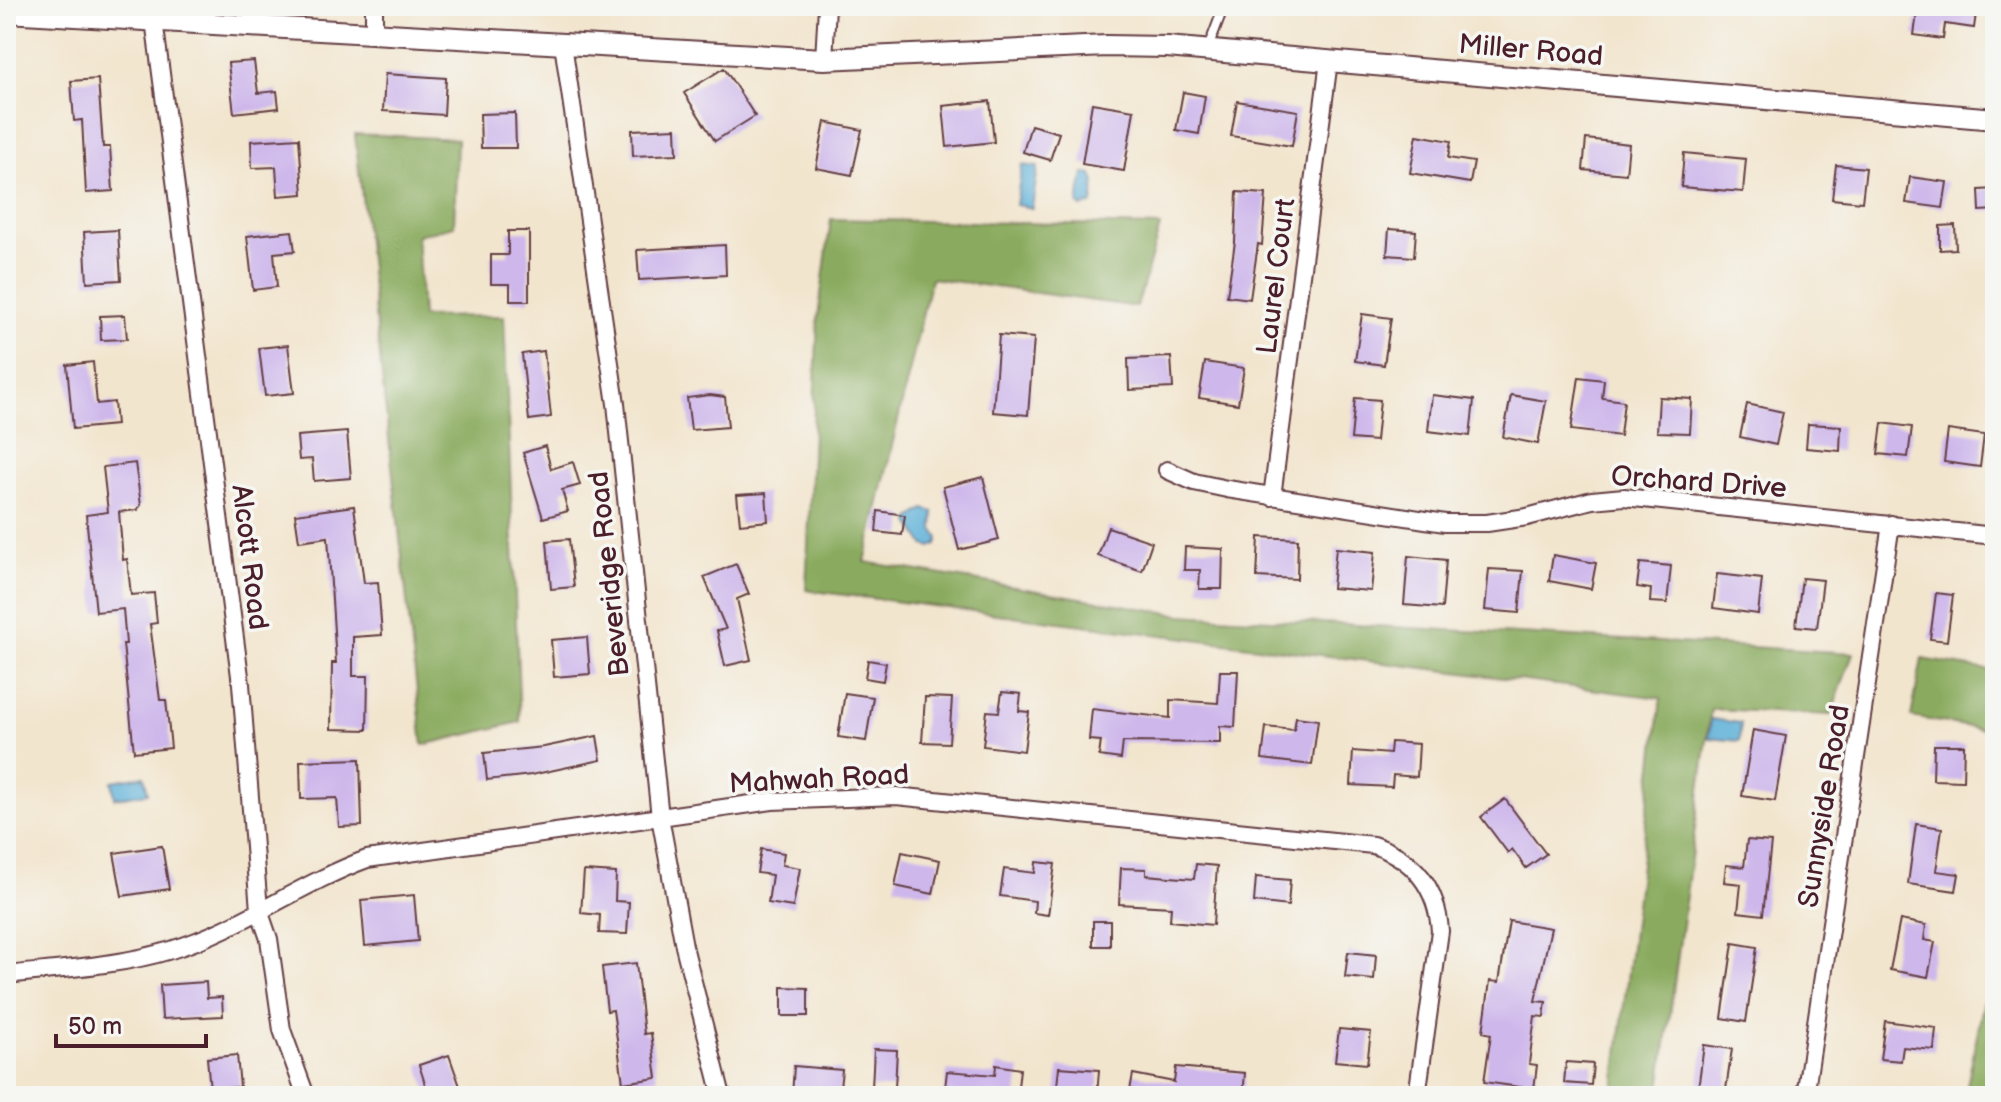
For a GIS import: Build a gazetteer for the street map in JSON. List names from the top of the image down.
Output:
{
  "streets": {
    "street": [
      "Miller Road",
      "Laurel Court",
      "Orchard Drive",
      "Alcott Road",
      "Beveridge Road",
      "Mahwah Road",
      "Sunnyside Road"
    ]
  },
  "crossings": [
    ["Miller Road", "Laurel Court"],
    ["Miller Road", "Alcott Road"],
    ["Miller Road", "Beveridge Road"],
    ["Laurel Court", "Orchard Drive"],
    ["Orchard Drive", "Sunnyside Road"],
    ["Alcott Road", "Mahwah Road"],
    ["Beveridge Road", "Mahwah Road"]
  ],
  "scale_bar": "50 m"
}
